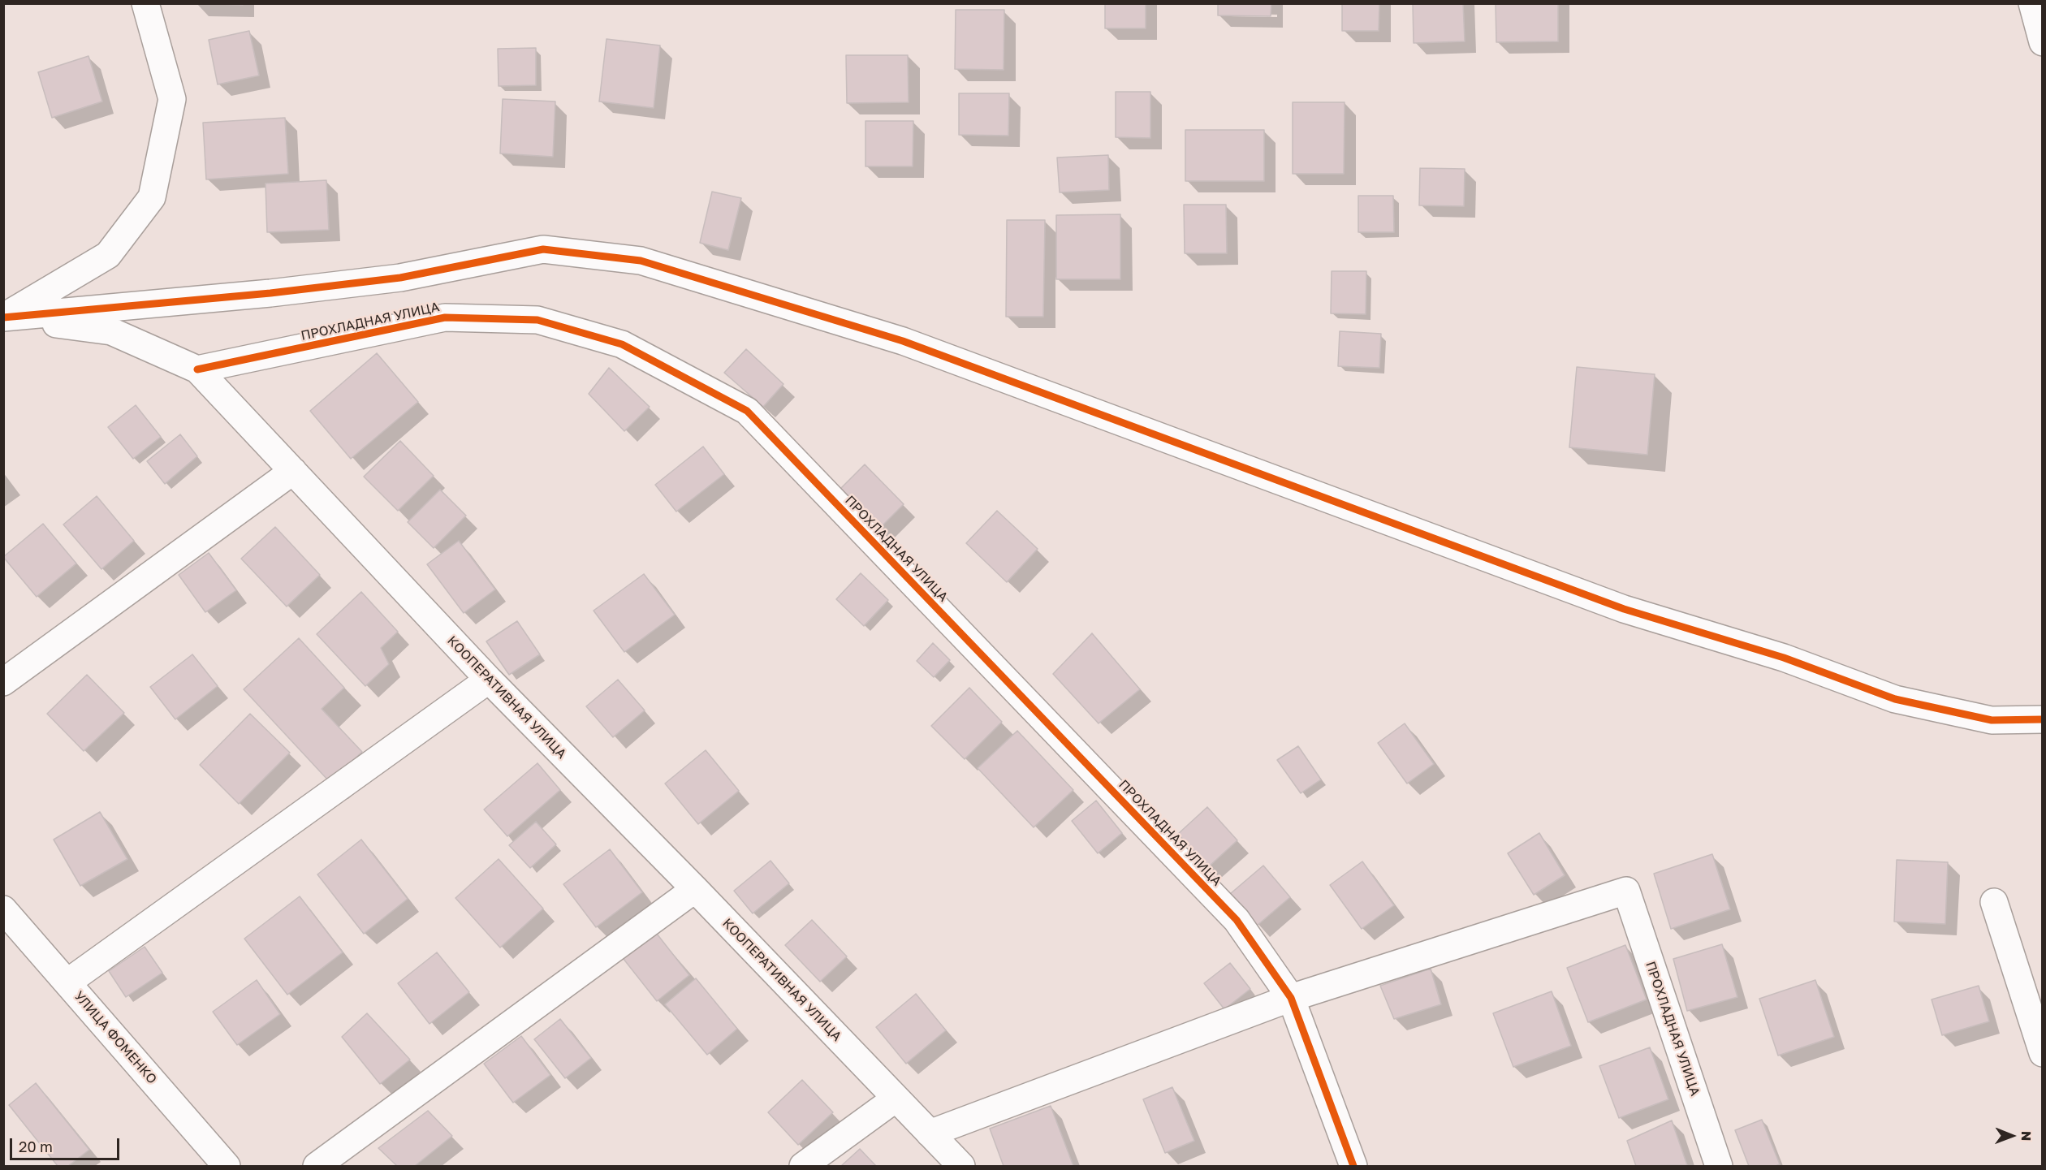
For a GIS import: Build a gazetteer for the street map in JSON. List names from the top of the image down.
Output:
{
  "streets": {
    "street": ["ПРОХЛАДНАЯ УЛИЦА", "КООПЕРАТИВНАЯ УЛИЦА", "УЛИЦА ФОМЕНКО"]
  },
  "crossings": [
    ["ПРОХЛАДНАЯ УЛИЦА", "КООПЕРАТИВНАЯ УЛИЦА"]
  ],
  "scale_bar": "20 m",
  "north": "right"
}
